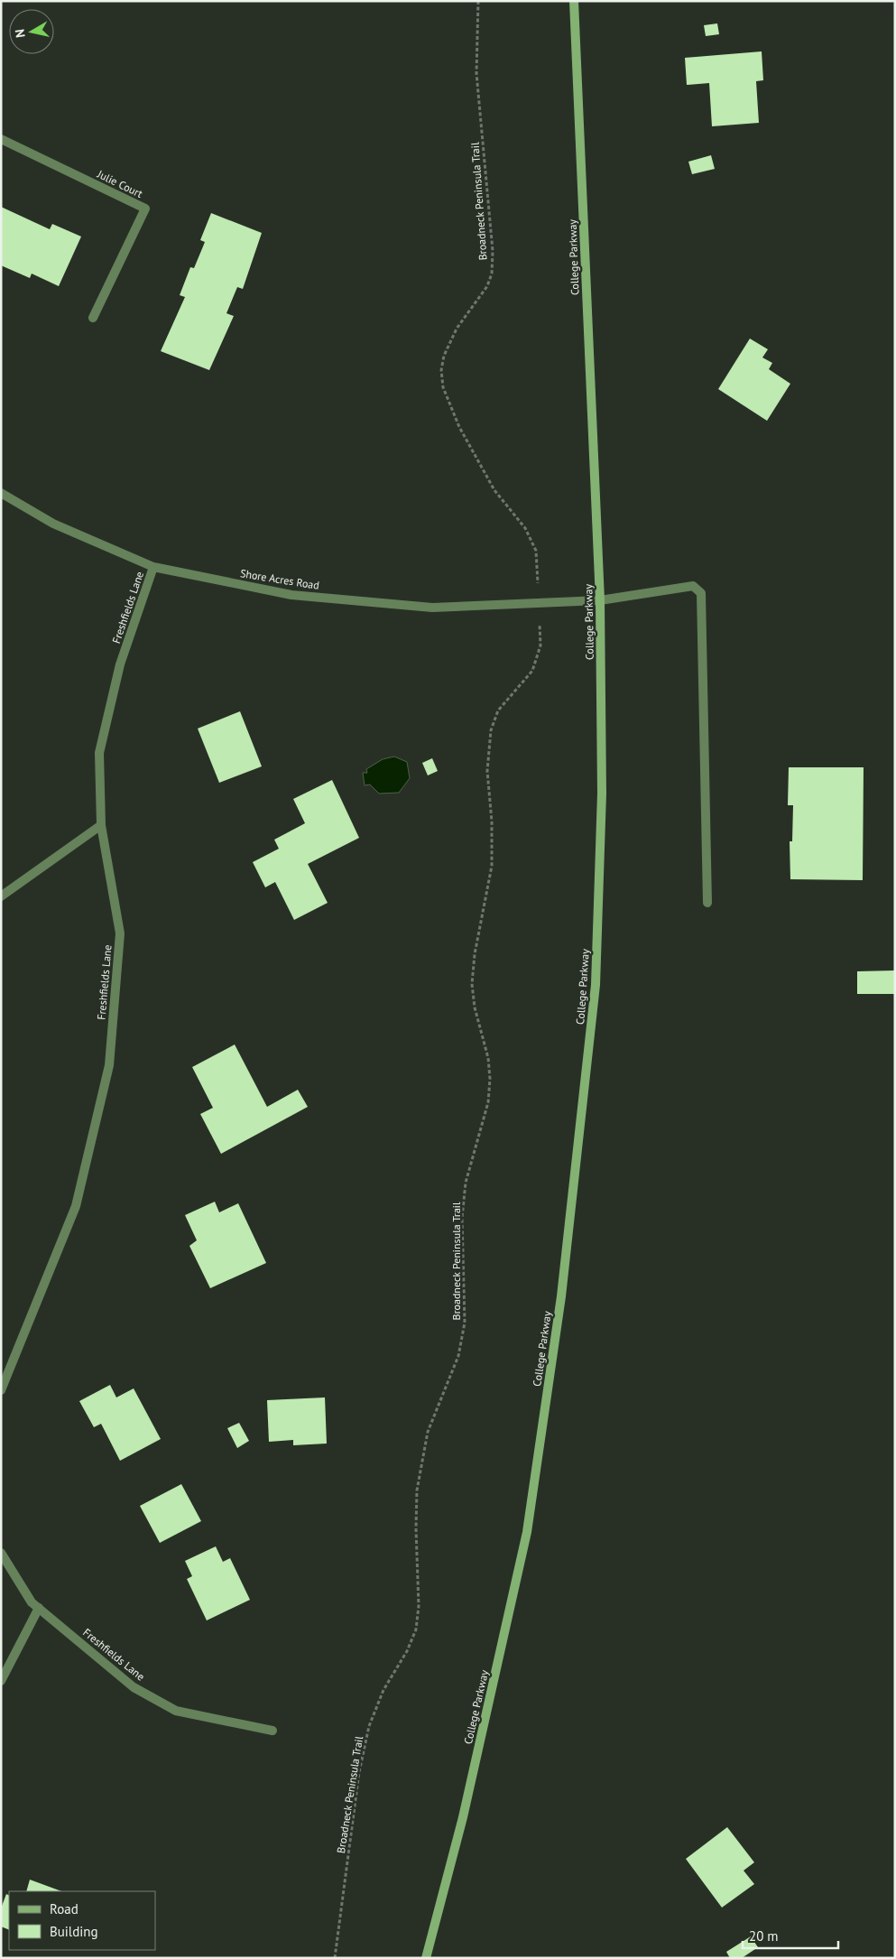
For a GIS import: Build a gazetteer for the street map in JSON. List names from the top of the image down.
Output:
{
  "streets": {
    "main road": ["College Parkway"],
    "street": ["Julie Court", "Shore Acres Road", "Freshfields Lane"],
    "path": ["Broadneck Peninsula Trail"]
  },
  "crossings": [
    ["College Parkway", "Shore Acres Road"],
    ["Shore Acres Road", "Freshfields Lane"]
  ],
  "legend": ["Road", "Building"],
  "scale_bar": "20 m",
  "north": "left"
}
